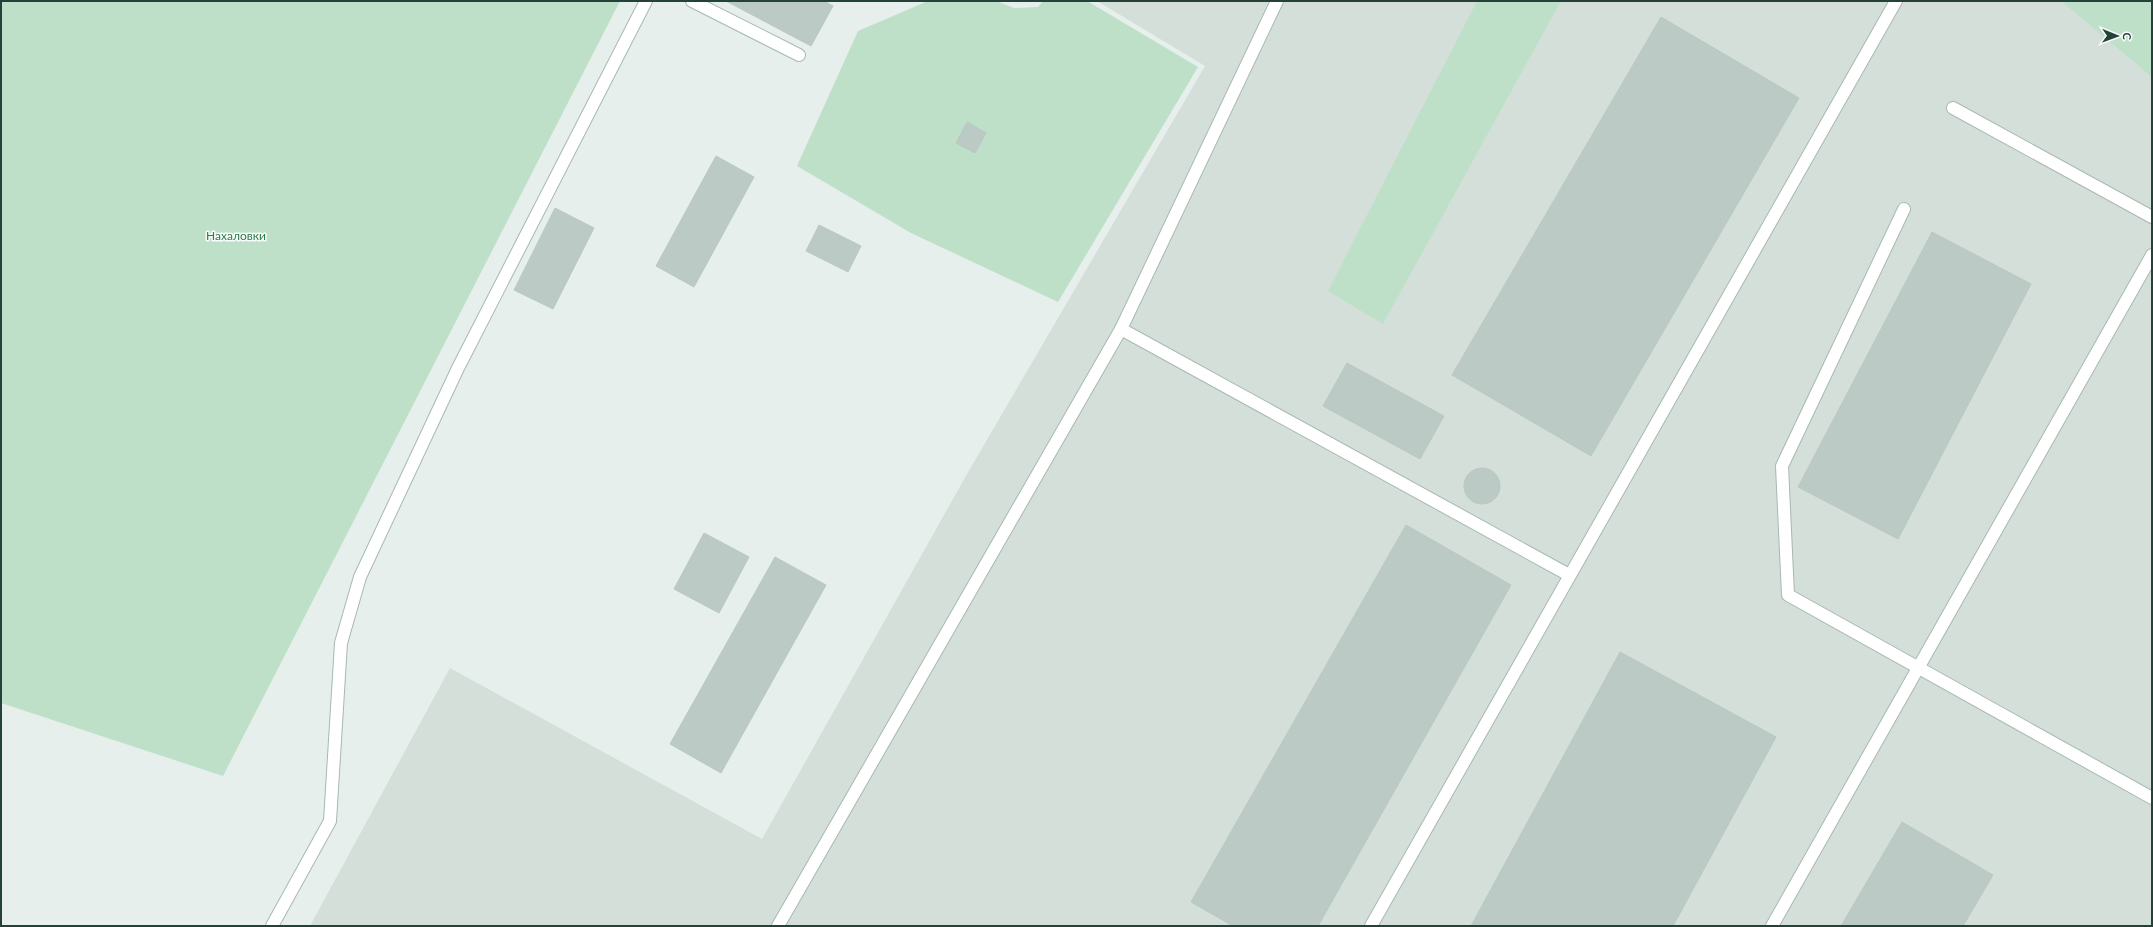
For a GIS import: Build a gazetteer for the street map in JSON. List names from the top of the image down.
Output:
{
  "parks": ["Нахаловки"],
  "north": "right"
}
